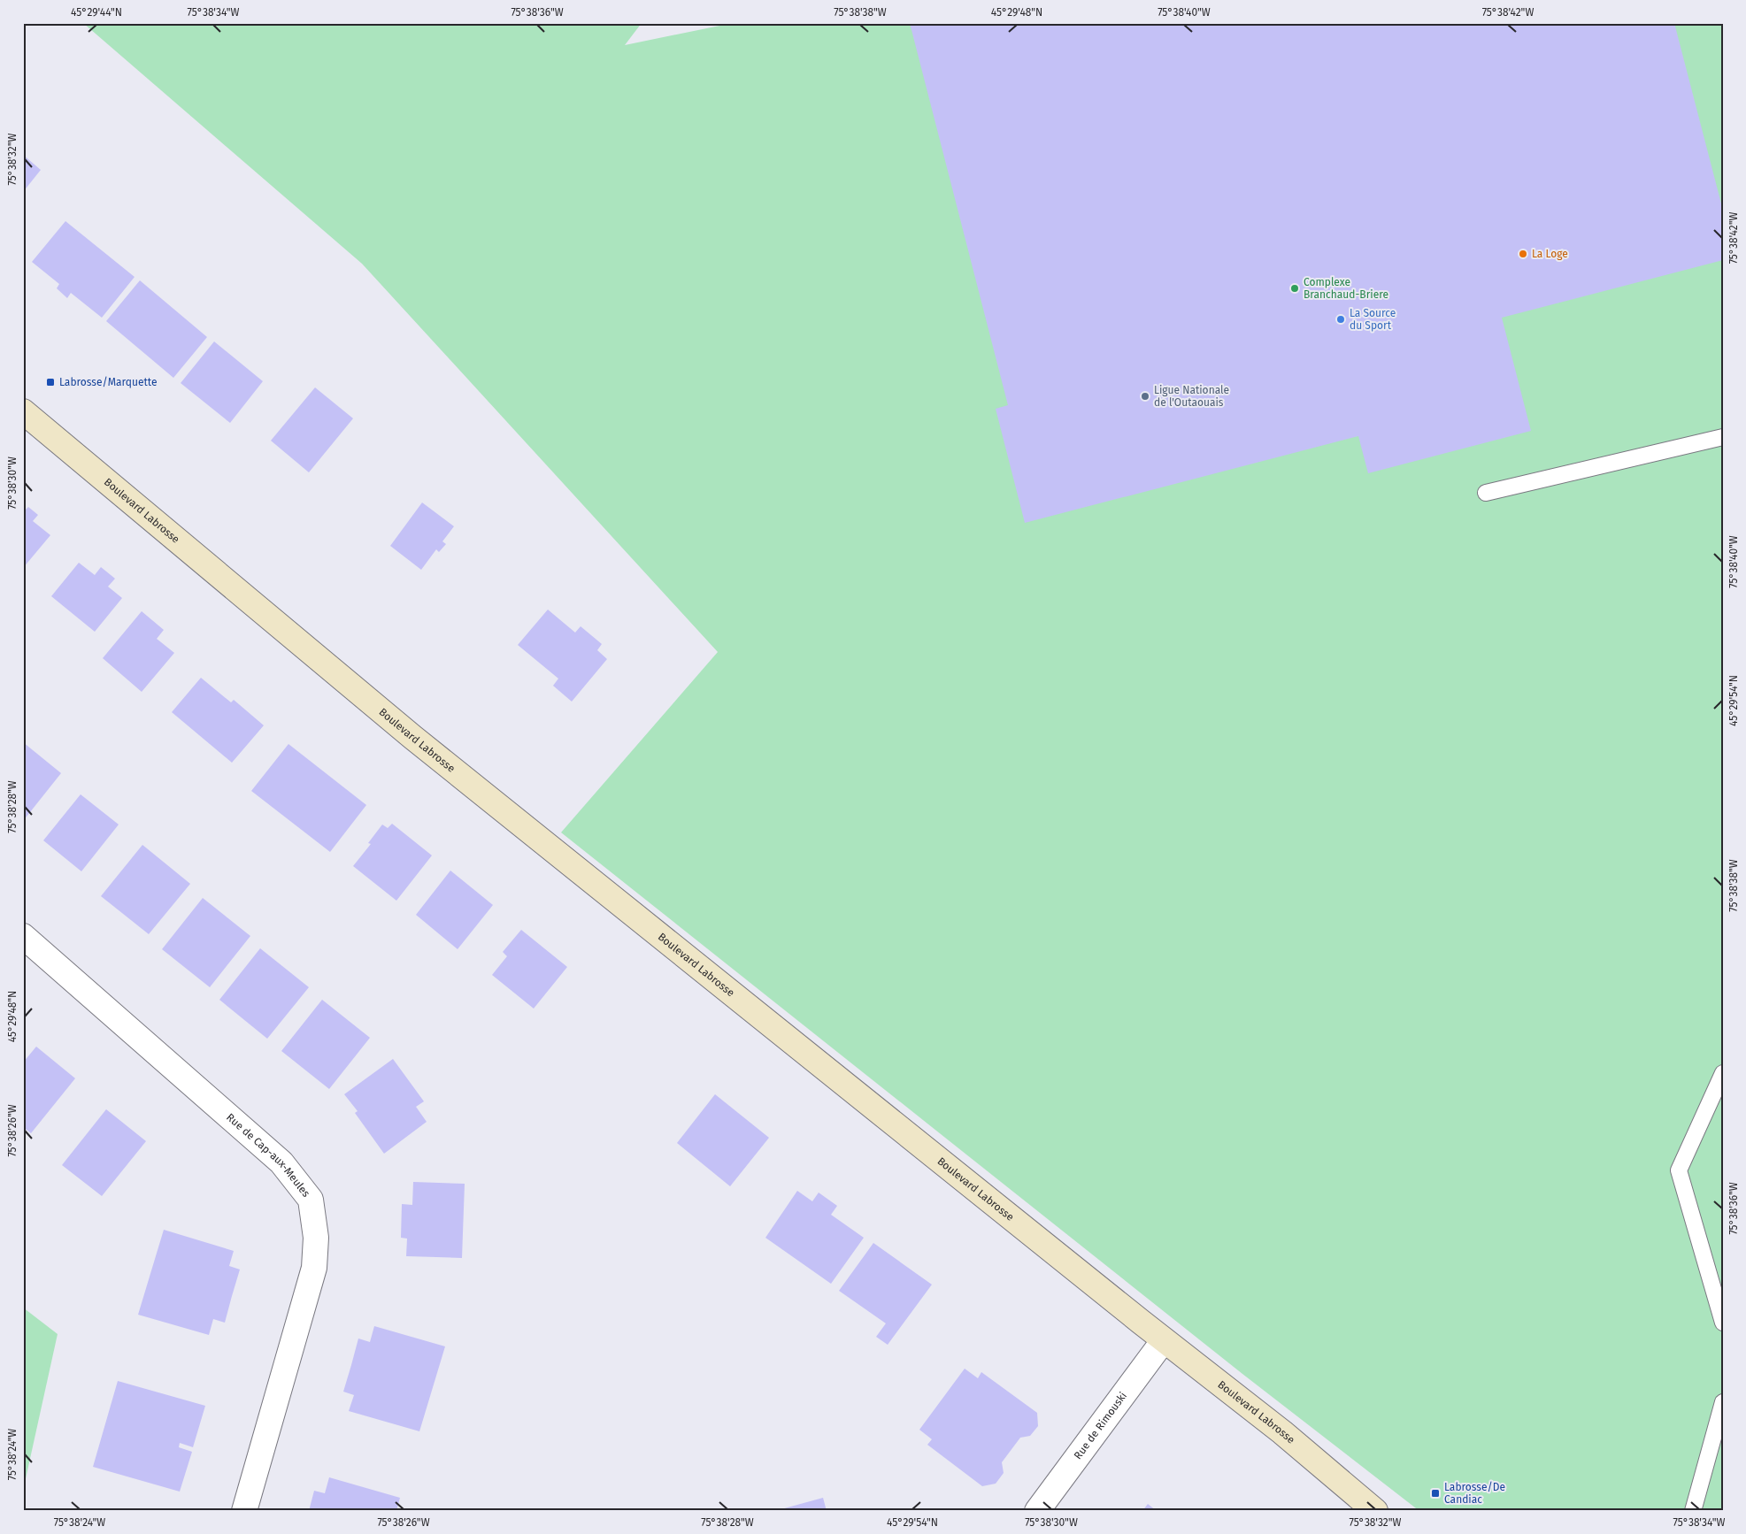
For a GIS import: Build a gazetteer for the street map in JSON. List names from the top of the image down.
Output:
{
  "streets": {
    "main road": ["Boulevard Labrosse"],
    "street": ["Rue de Cap-aux-Meules", "Rue de Rimouski"]
  },
  "crossings": [
    ["Boulevard Labrosse", "Rue de Rimouski"]
  ],
  "places": {
    "other": [
      "La Loge",
      "Complexe Branchaud-Briere",
      "La Source du Sport",
      "Ligue Nationale de l'Outaouais"
    ],
    "transit": ["Labrosse/Marquette", "Labrosse/De Candiac"]
  },
  "coordinates": [
    "45°29'44\"N",
    "75°38'34\"W",
    "75°38'36\"W",
    "75°38'38\"W",
    "45°29'48\"N",
    "75°38'40\"W",
    "75°38'42\"W",
    "75°38'32\"W",
    "75°38'30\"W",
    "45°29'54\"N",
    "75°38'28\"W",
    "75°38'26\"W",
    "75°38'24\"W"
  ]
}
